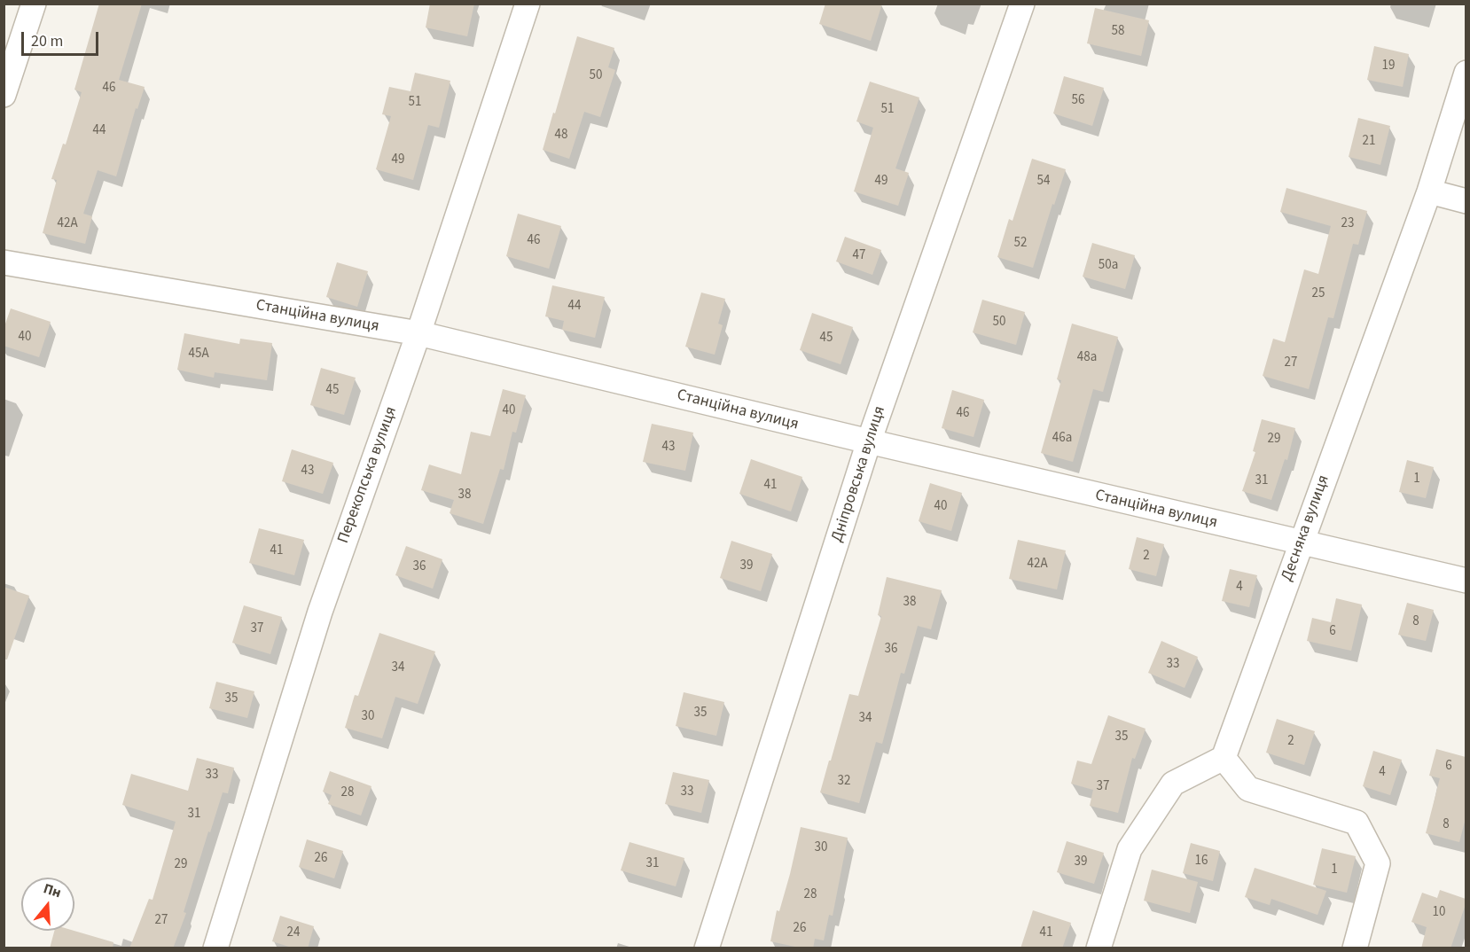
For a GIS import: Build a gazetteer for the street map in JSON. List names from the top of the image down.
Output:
{
  "streets": {
    "street": [
      "Станційна вулиця",
      "Дніпровська вулиця",
      "Перекопська вулиця",
      "Десняка вулиця"
    ]
  },
  "crossings": [
    ["Станційна вулиця", "Дніпровська вулиця"],
    ["Станційна вулиця", "Перекопська вулиця"],
    ["Станційна вулиця", "Десняка вулиця"]
  ],
  "house_numbers": [
    "58",
    "19",
    "50",
    "46",
    "56",
    "51",
    "51",
    "44",
    "48",
    "21",
    "49",
    "49",
    "54",
    "42А",
    "23",
    "46",
    "52",
    "47",
    "50а",
    "25",
    "44",
    "50",
    "40",
    "45",
    "45А",
    "48а",
    "27",
    "45",
    "40",
    "46",
    "46а",
    "29",
    "43",
    "43",
    "1",
    "31",
    "41",
    "38",
    "40",
    "41",
    "2",
    "42А",
    "39",
    "36",
    "4",
    "38",
    "8",
    "37",
    "6",
    "36",
    "33",
    "34",
    "35",
    "35",
    "30",
    "34",
    "35",
    "2",
    "6",
    "4",
    "33",
    "32",
    "37",
    "33",
    "28",
    "31",
    "8",
    "30",
    "26",
    "16",
    "39",
    "31",
    "29",
    "1",
    "28",
    "10",
    "27",
    "26",
    "24",
    "41"
  ],
  "scale_bar": "20 m",
  "north": "top"
}
